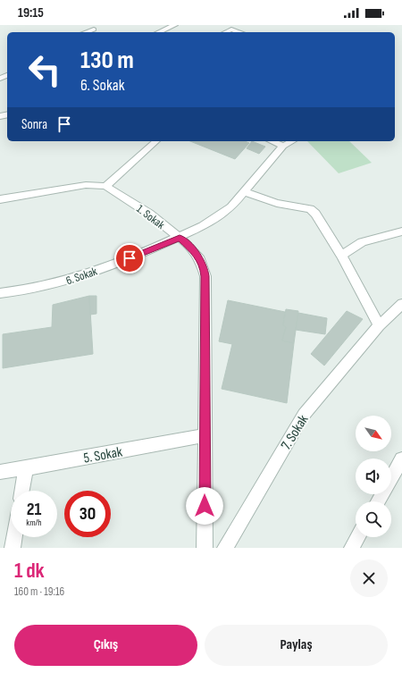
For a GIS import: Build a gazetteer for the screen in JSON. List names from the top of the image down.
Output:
{
  "streets": {
    "street": [
      "1. Sokak",
      "6. Sokak",
      "7. Sokak",
      "5. Sokak"
    ]
  },
  "crossings": [
    ["1. Sokak", "6. Sokak"],
    ["1. Sokak", "5. Sokak"]
  ],
  "north": "bottom right",
  "page": {
    "status": "19:15",
    "turn": ["130 m", "6. Sokak"],
    "then": "Sonra",
    "speed": "21 km/h",
    "limit": "30",
    "heading": ["1 dk", "160 m · 19:16"],
    "buttons": ["Çıkış", "Paylaş"]
  }
}
